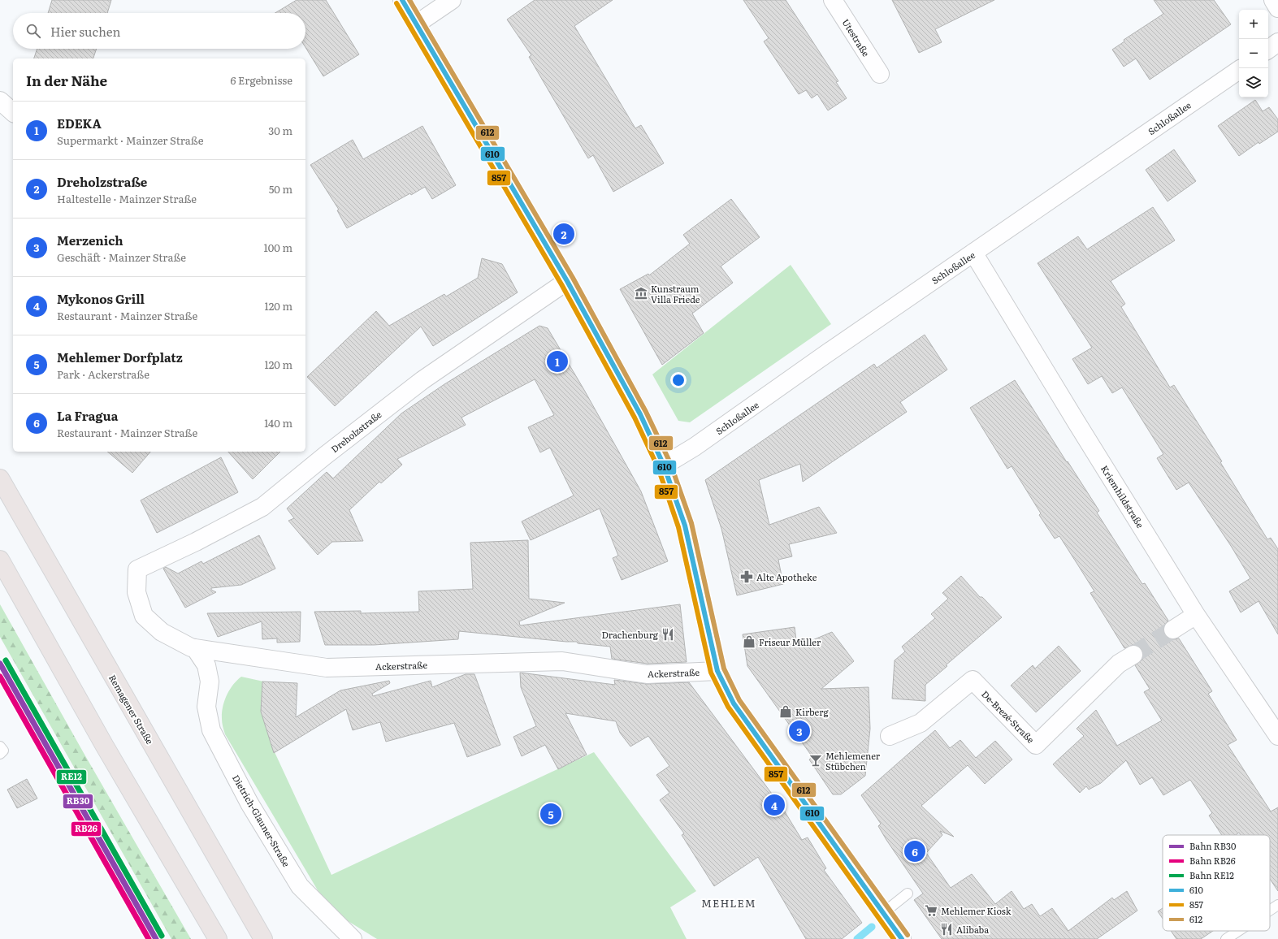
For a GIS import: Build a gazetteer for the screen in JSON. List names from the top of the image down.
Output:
{
  "streets": {
    "main road": ["Remagener Straße"],
    "street": [
      "Utestraße",
      "Schloßallee",
      "Dreholzstraße",
      "Kriemhildstraße",
      "Ackerstraße",
      "De-Brezé-Straße",
      "Dietrich-Glauner-Straße"
    ]
  },
  "crossings": [
    ["Schloßallee", "Kriemhildstraße"],
    ["Dreholzstraße", "Ackerstraße"],
    ["Ackerstraße", "Dietrich-Glauner-Straße"]
  ],
  "districts": ["MEHLEM"],
  "places": {
    "museum": ["Kunstraum Villa Friede"],
    "pharmacy": ["Alte Apotheke"],
    "restaurant": ["Drachenburg", "Alibaba"],
    "shop": ["Friseur Müller", "Kirberg"],
    "bar": ["Mehlemener Stübchen"],
    "supermarket": ["Mehlemer Kiosk"]
  },
  "lines": [
    "transit line 610",
    "transit line 612",
    "transit line 857",
    "rail line RE12",
    "rail line RB30",
    "rail line RB26"
  ],
  "legend": [
    "Bahn RB30",
    "Bahn RB26",
    "Bahn RE12",
    "610",
    "857",
    "612"
  ],
  "page": {
    "map_buttons": ["+", "−"],
    "search": "Hier suchen",
    "heading": ["In der Nähe", "6 Ergebnisse"],
    "list": [
      {
        "mark": "1",
        "name": "EDEKA",
        "note": "Supermarkt · Mainzer Straße",
        "value": "30 m"
      },
      {
        "mark": "2",
        "name": "Dreholzstraße",
        "note": "Haltestelle · Mainzer Straße",
        "value": "50 m"
      },
      {
        "mark": "3",
        "name": "Merzenich",
        "note": "Geschäft · Mainzer Straße",
        "value": "100 m"
      },
      {
        "mark": "4",
        "name": "Mykonos Grill",
        "note": "Restaurant · Mainzer Straße",
        "value": "120 m"
      },
      {
        "mark": "5",
        "name": "Mehlemer Dorfplatz",
        "note": "Park · Ackerstraße",
        "value": "120 m"
      },
      {
        "mark": "6",
        "name": "La Fragua",
        "note": "Restaurant · Mainzer Straße",
        "value": "140 m"
      }
    ],
    "pins": [
      "2",
      "1",
      "3",
      "4",
      "5",
      "6"
    ]
  }
}
